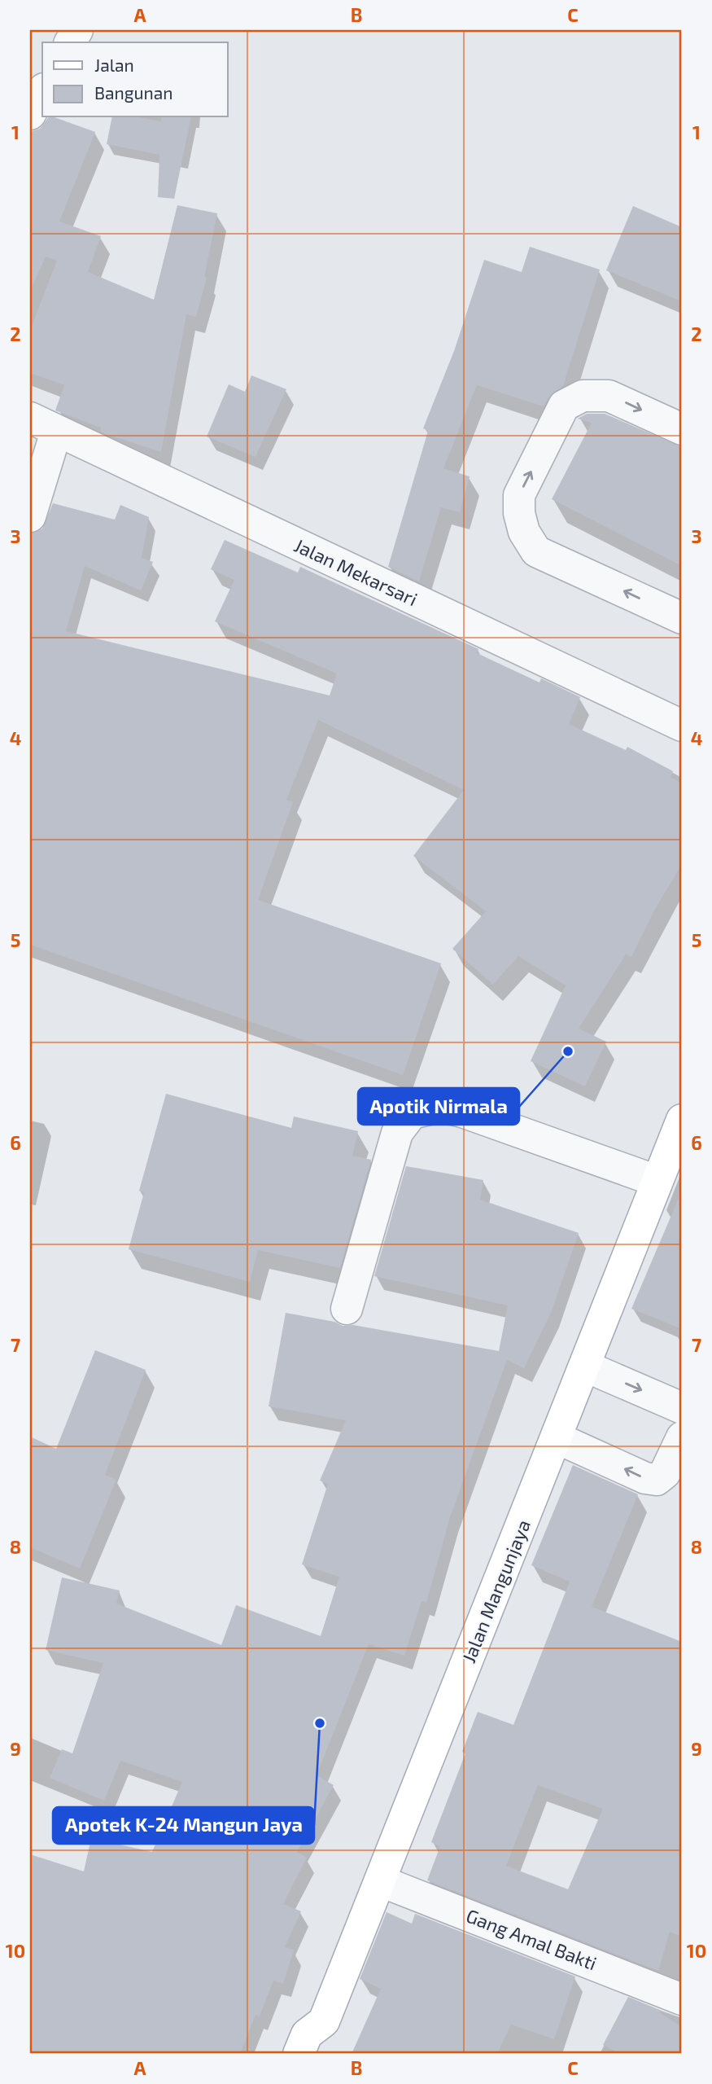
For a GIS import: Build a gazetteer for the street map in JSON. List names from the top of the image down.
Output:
{
  "streets": {
    "main road": ["Jalan Mangunjaya"],
    "street": ["Jalan Mekarsari", "Gang Amal Bakti"]
  },
  "crossings": [
    ["Jalan Mangunjaya", "Gang Amal Bakti"]
  ],
  "places": ["Apotik Nirmala", "Apotek K-24 Mangun Jaya"],
  "legend": ["Jalan", "Bangunan"],
  "grid": {
    "columns": ["A", "B", "C"],
    "rows": [
      "1",
      "2",
      "3",
      "4",
      "5",
      "6",
      "7",
      "8",
      "9",
      "10"
    ]
  }
}
